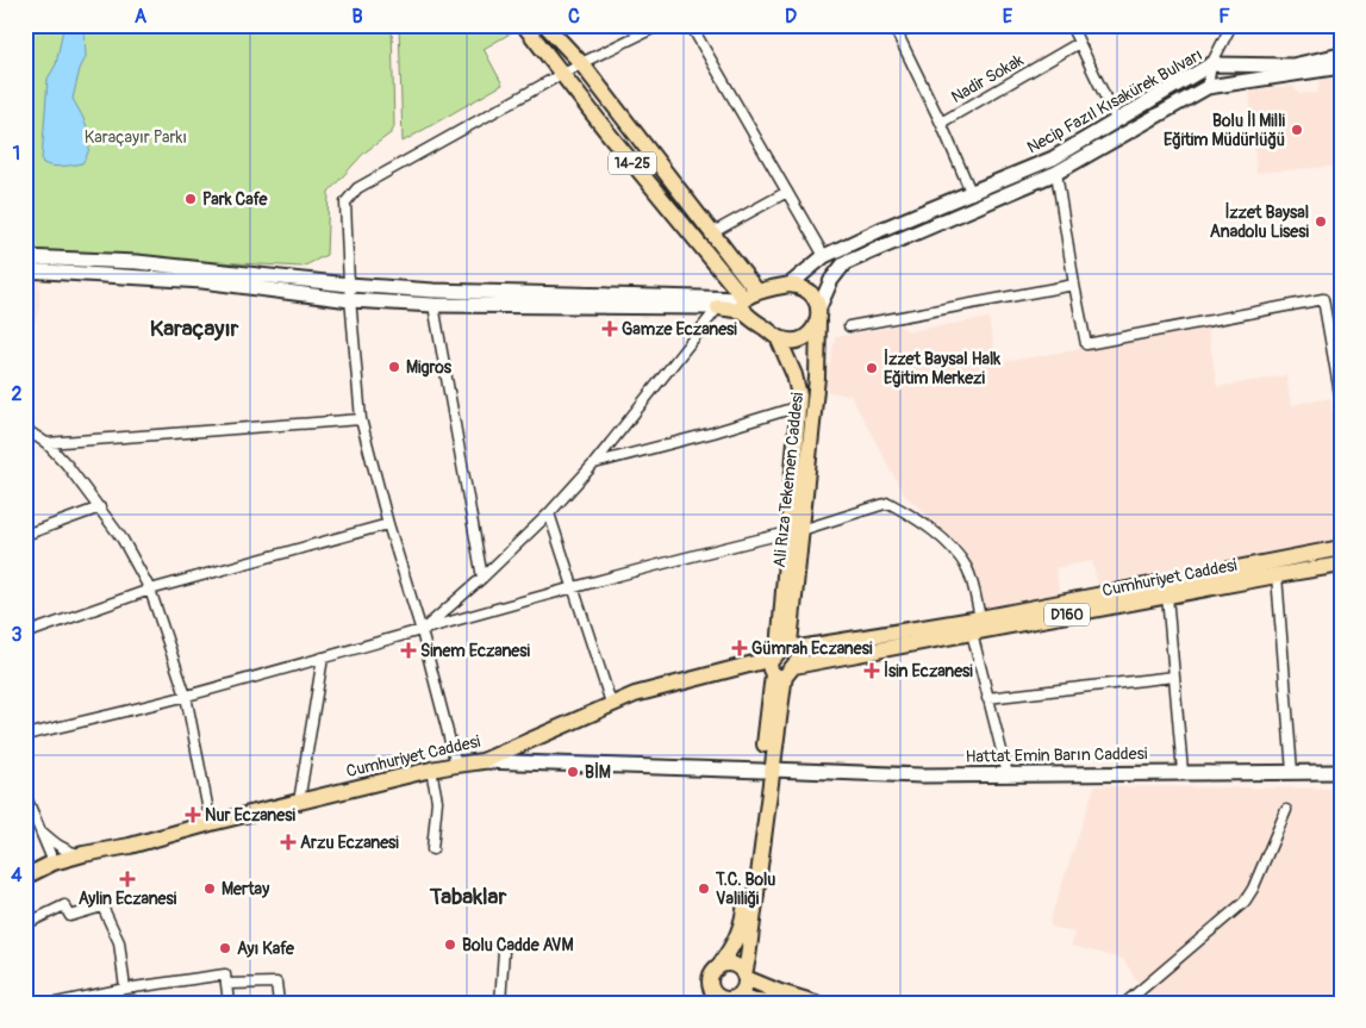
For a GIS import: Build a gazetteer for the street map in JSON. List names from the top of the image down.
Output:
{
  "streets": {
    "main road": [
      "Necip Fazıl Kısakürek Bulvarı",
      "14-25",
      "Ali Rıza Tekemen Caddesi",
      "Cumhuriyet Caddesi",
      "D160",
      "Hattat Emin Barın Caddesi"
    ],
    "street": ["Nadir Sokak"]
  },
  "crossings": [
    ["Necip Fazıl Kısakürek Bulvarı", "14-25"],
    ["Necip Fazıl Kısakürek Bulvarı", "Ali Rıza Tekemen Caddesi"],
    ["14-25", "Ali Rıza Tekemen Caddesi"],
    ["Ali Rıza Tekemen Caddesi", "Cumhuriyet Caddesi"],
    ["Cumhuriyet Caddesi", "Hattat Emin Barın Caddesi"]
  ],
  "districts": ["Karaçayır", "Tabaklar"],
  "parks": ["Karaçayır Parkı"],
  "places": {
    "other": [
      "Bolu İl Milli Eğitim Müdürlüğü",
      "Park Cafe",
      "İzzet Baysal Anadolu Lisesi",
      "Migros",
      "İzzet Baysal Halk Eğitim Merkezi",
      "BİM",
      "Mertay",
      "T.C. Bolu Valiliği",
      "Bolu Cadde AVM",
      "Ayı Kafe"
    ],
    "health": [
      "Gamze Eczanesi",
      "Gümrah Eczanesi",
      "Sinem Eczanesi",
      "İsin Eczanesi",
      "Nur Eczanesi",
      "Arzu Eczanesi",
      "Aylin Eczanesi"
    ]
  },
  "grid": {
    "columns": [
      "A",
      "B",
      "C",
      "D",
      "E",
      "F"
    ],
    "rows": [
      "1",
      "2",
      "3",
      "4"
    ]
  }
}
